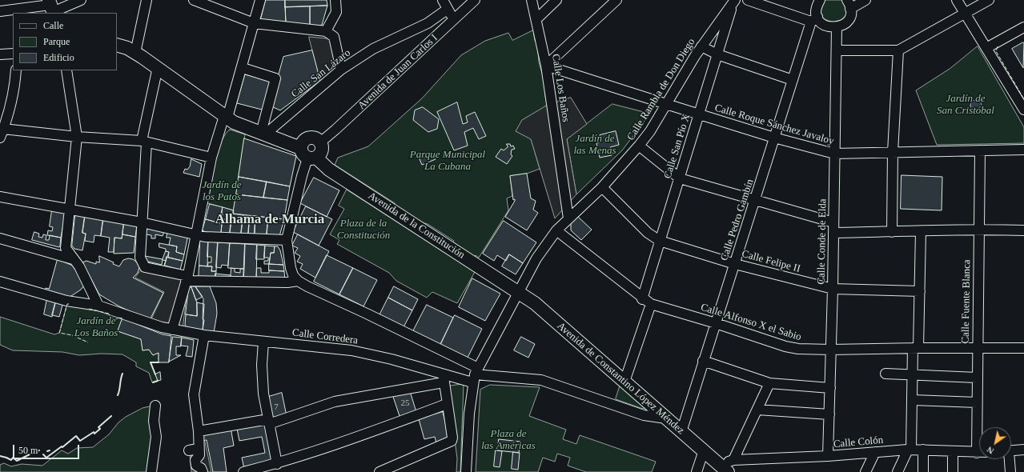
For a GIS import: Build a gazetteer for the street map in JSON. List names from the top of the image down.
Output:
{
  "streets": {
    "main road": ["Avenida de la Constitución", "Avenida de Constantino López Méndez"],
    "street": [
      "Avenida de Juan Carlos I",
      "Calle San Lázaro",
      "Calle Los Baños",
      "Calle Rambla de Don Diego",
      "Calle Roque Sánchez Javaloy",
      "Calle San Pío X",
      "Calle Pedro Gambín",
      "Calle Conde de Elda",
      "Calle Felipe II",
      "Calle Fuente Blanca",
      "Calle Alfonso X el Sabio",
      "Calle Corredera",
      "Calle Colón"
    ]
  },
  "crossings": [
    ["Calle Los Baños", "Calle Rambla de Don Diego"],
    ["Calle Los Baños", "Calle Roque Sánchez Javaloy"],
    ["Calle Rambla de Don Diego", "Calle Roque Sánchez Javaloy"],
    ["Calle Rambla de Don Diego", "Calle San Pío X"],
    ["Calle Rambla de Don Diego", "Avenida de la Constitución"],
    ["Calle Rambla de Don Diego", "Calle Felipe II"],
    ["Calle Rambla de Don Diego", "Calle Alfonso X el Sabio"],
    ["Calle Rambla de Don Diego", "Calle Corredera"],
    ["Calle Rambla de Don Diego", "Avenida de Constantino López Méndez"],
    ["Calle Roque Sánchez Javaloy", "Calle San Pío X"],
    ["Calle Roque Sánchez Javaloy", "Calle Pedro Gambín"],
    ["Calle Roque Sánchez Javaloy", "Calle Conde de Elda"],
    ["Calle Roque Sánchez Javaloy", "Calle Fuente Blanca"],
    ["Calle San Pío X", "Calle Felipe II"],
    ["Calle San Pío X", "Calle Alfonso X el Sabio"],
    ["Calle Pedro Gambín", "Calle Felipe II"],
    ["Calle Pedro Gambín", "Calle Alfonso X el Sabio"],
    ["Calle Pedro Gambín", "Avenida de Constantino López Méndez"],
    ["Avenida de la Constitución", "Avenida de Constantino López Méndez"],
    ["Calle Conde de Elda", "Calle Felipe II"],
    ["Calle Conde de Elda", "Calle Alfonso X el Sabio"],
    ["Calle Conde de Elda", "Calle Colón"],
    ["Calle Fuente Blanca", "Calle Alfonso X el Sabio"]
  ],
  "districts": ["Alhama de Murcia"],
  "parks": [
    "Jardín de San Cristóbal",
    "Jardín de las Menas",
    "Parque Municipal La Cubana",
    "Jardín de los Patos",
    "Plaza de la Constitución",
    "Jardín de Los Baños",
    "Plaza de las Américas"
  ],
  "house_numbers": ["25", "7"],
  "legend": ["Calle", "Parque", "Edificio"],
  "scale_bar": "50 m",
  "north": "bottom left"
}
